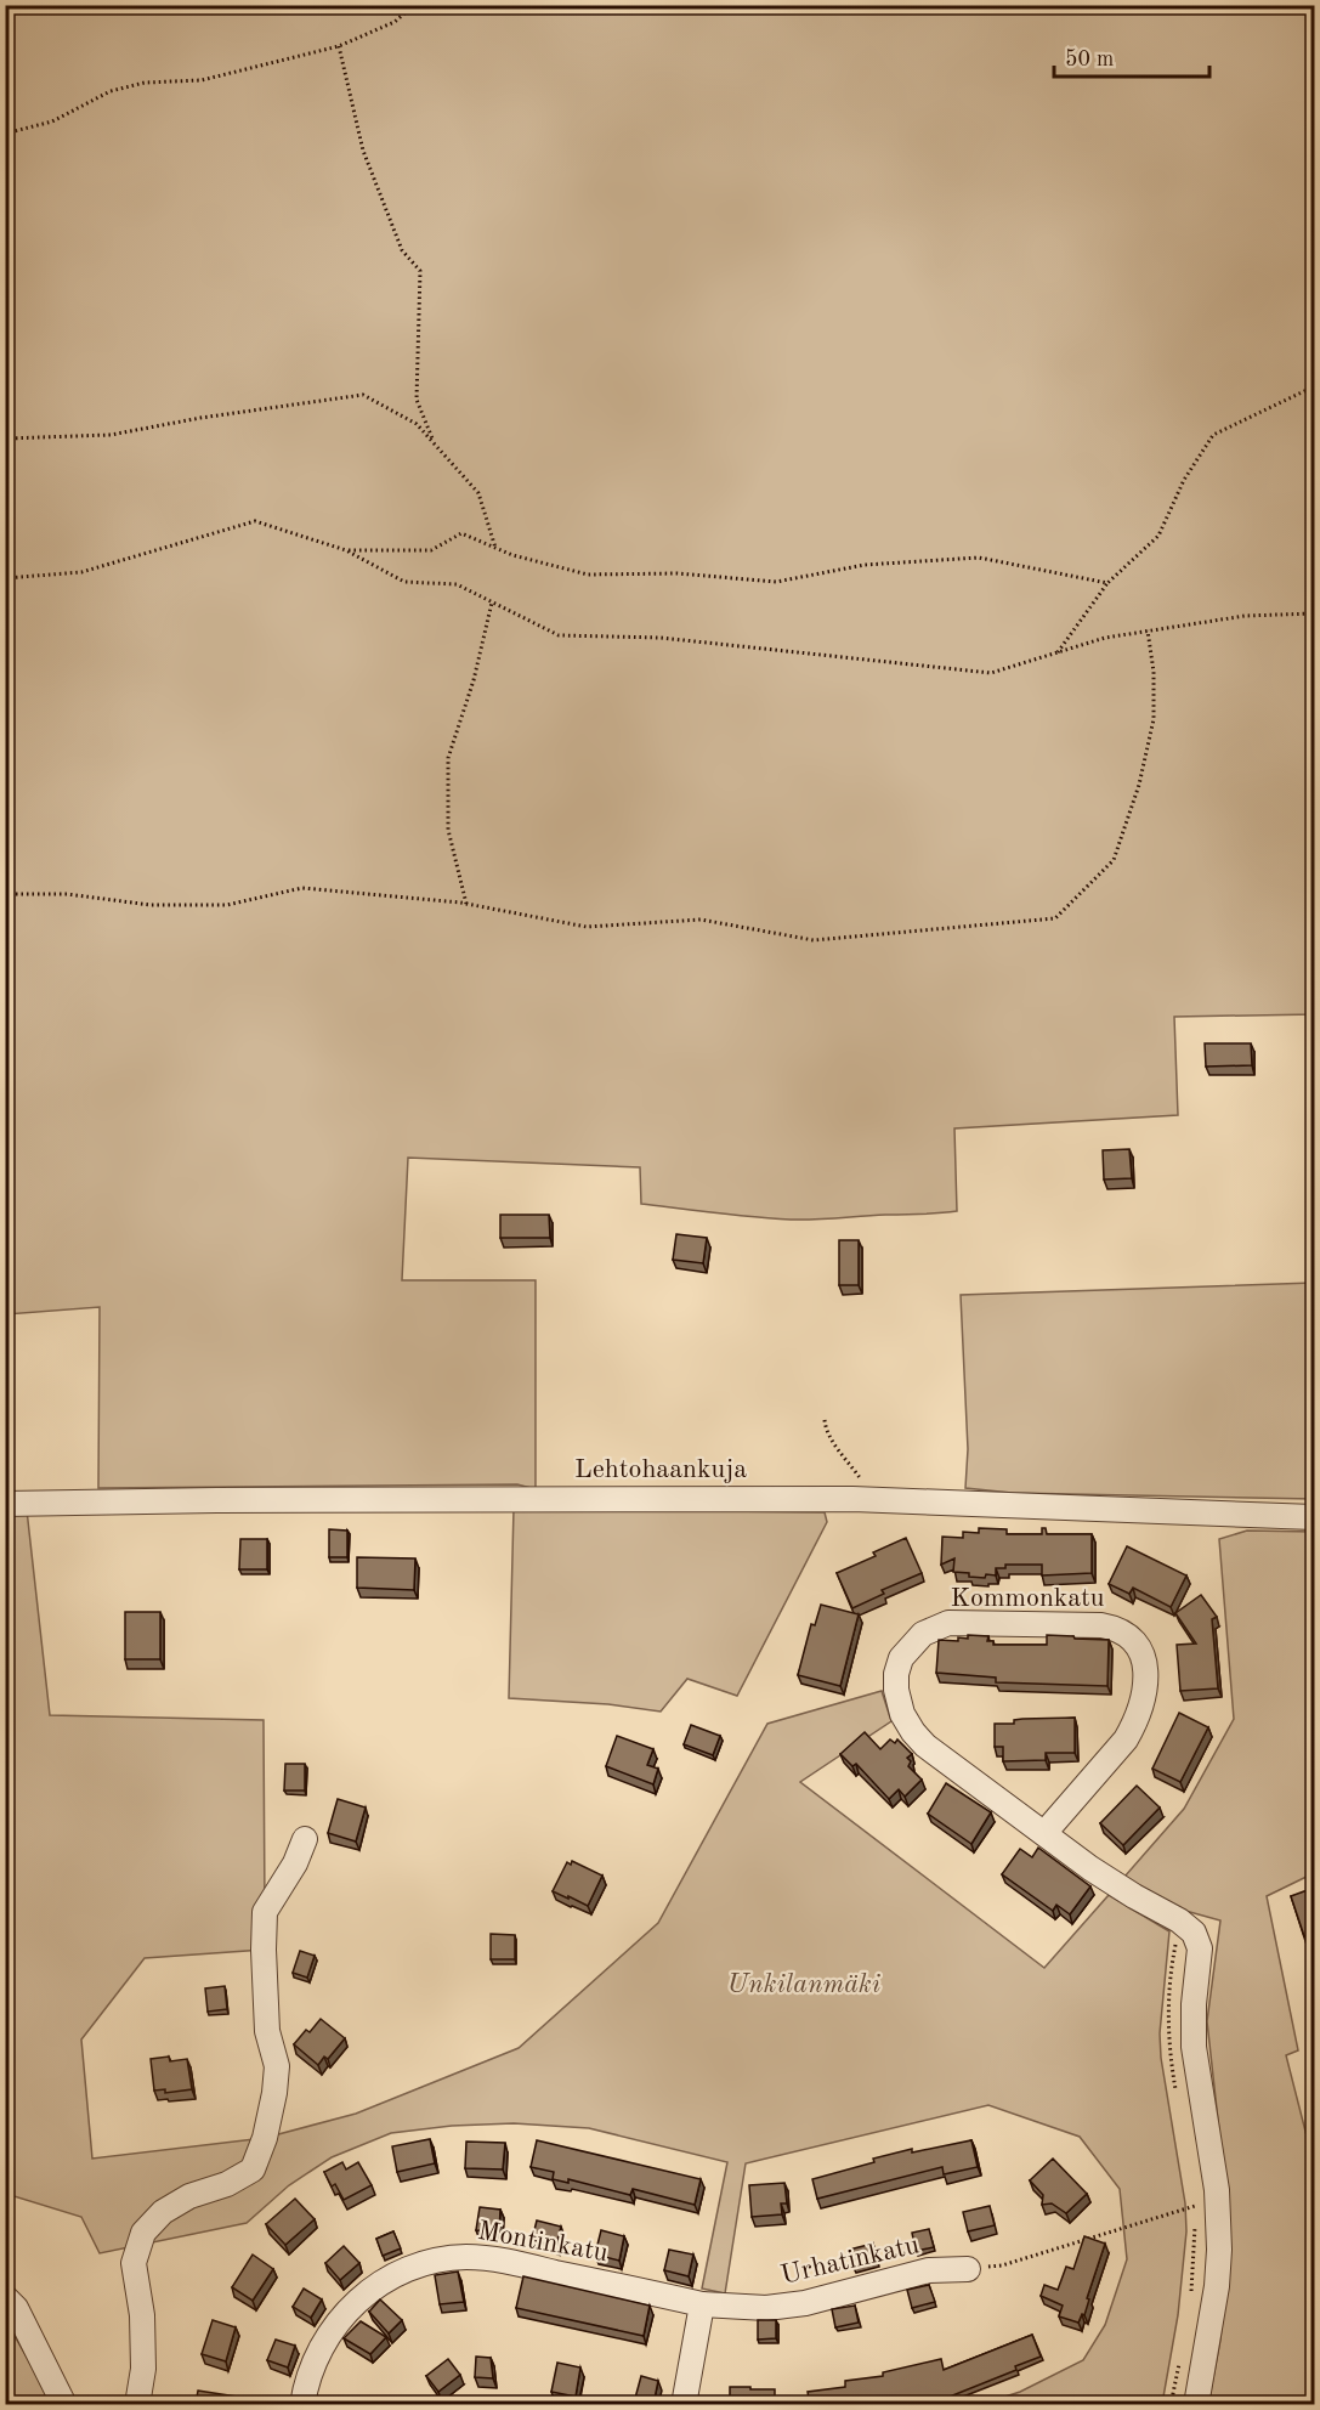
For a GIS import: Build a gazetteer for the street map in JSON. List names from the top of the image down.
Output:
{
  "streets": {
    "street": [
      "Lehtohaankuja",
      "Kommonkatu",
      "Montinkatu",
      "Urhatinkatu"
    ]
  },
  "crossings": [
    ["Montinkatu", "Urhatinkatu"]
  ],
  "parks": ["Unkilanmäki"],
  "scale_bar": "50 m"
}
